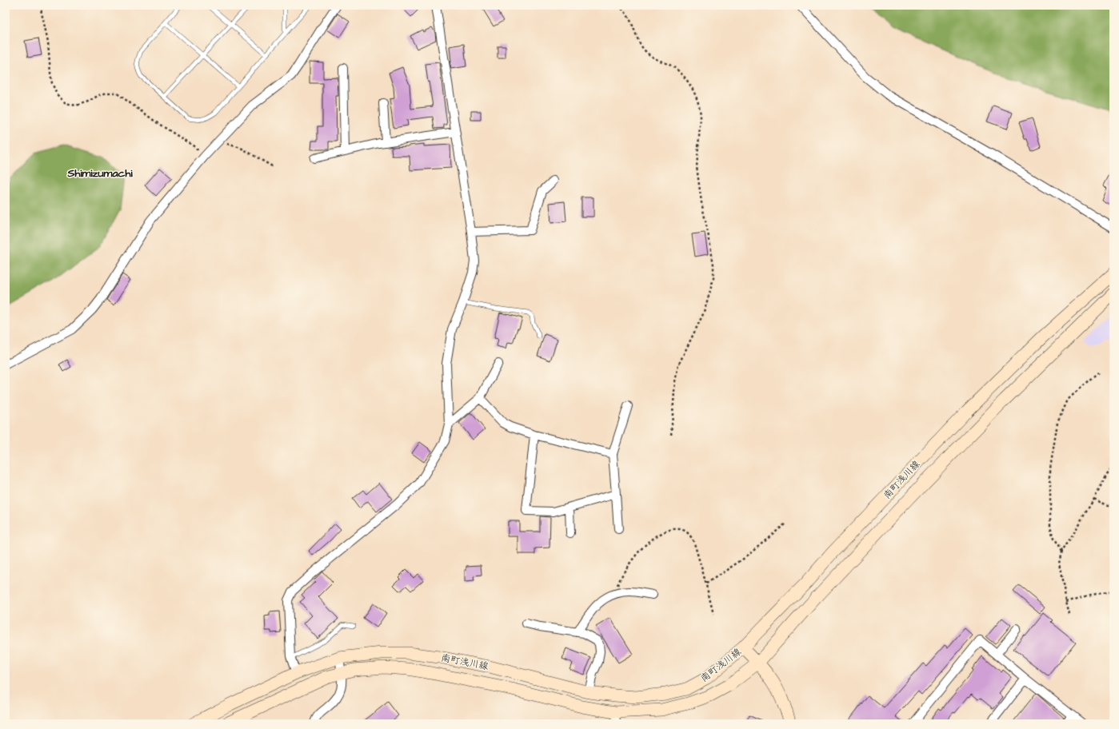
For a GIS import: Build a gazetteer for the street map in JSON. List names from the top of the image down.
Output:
{
  "streets": {
    "street": ["南町浅川線"]
  },
  "districts": ["Shimizumachi"]
}
